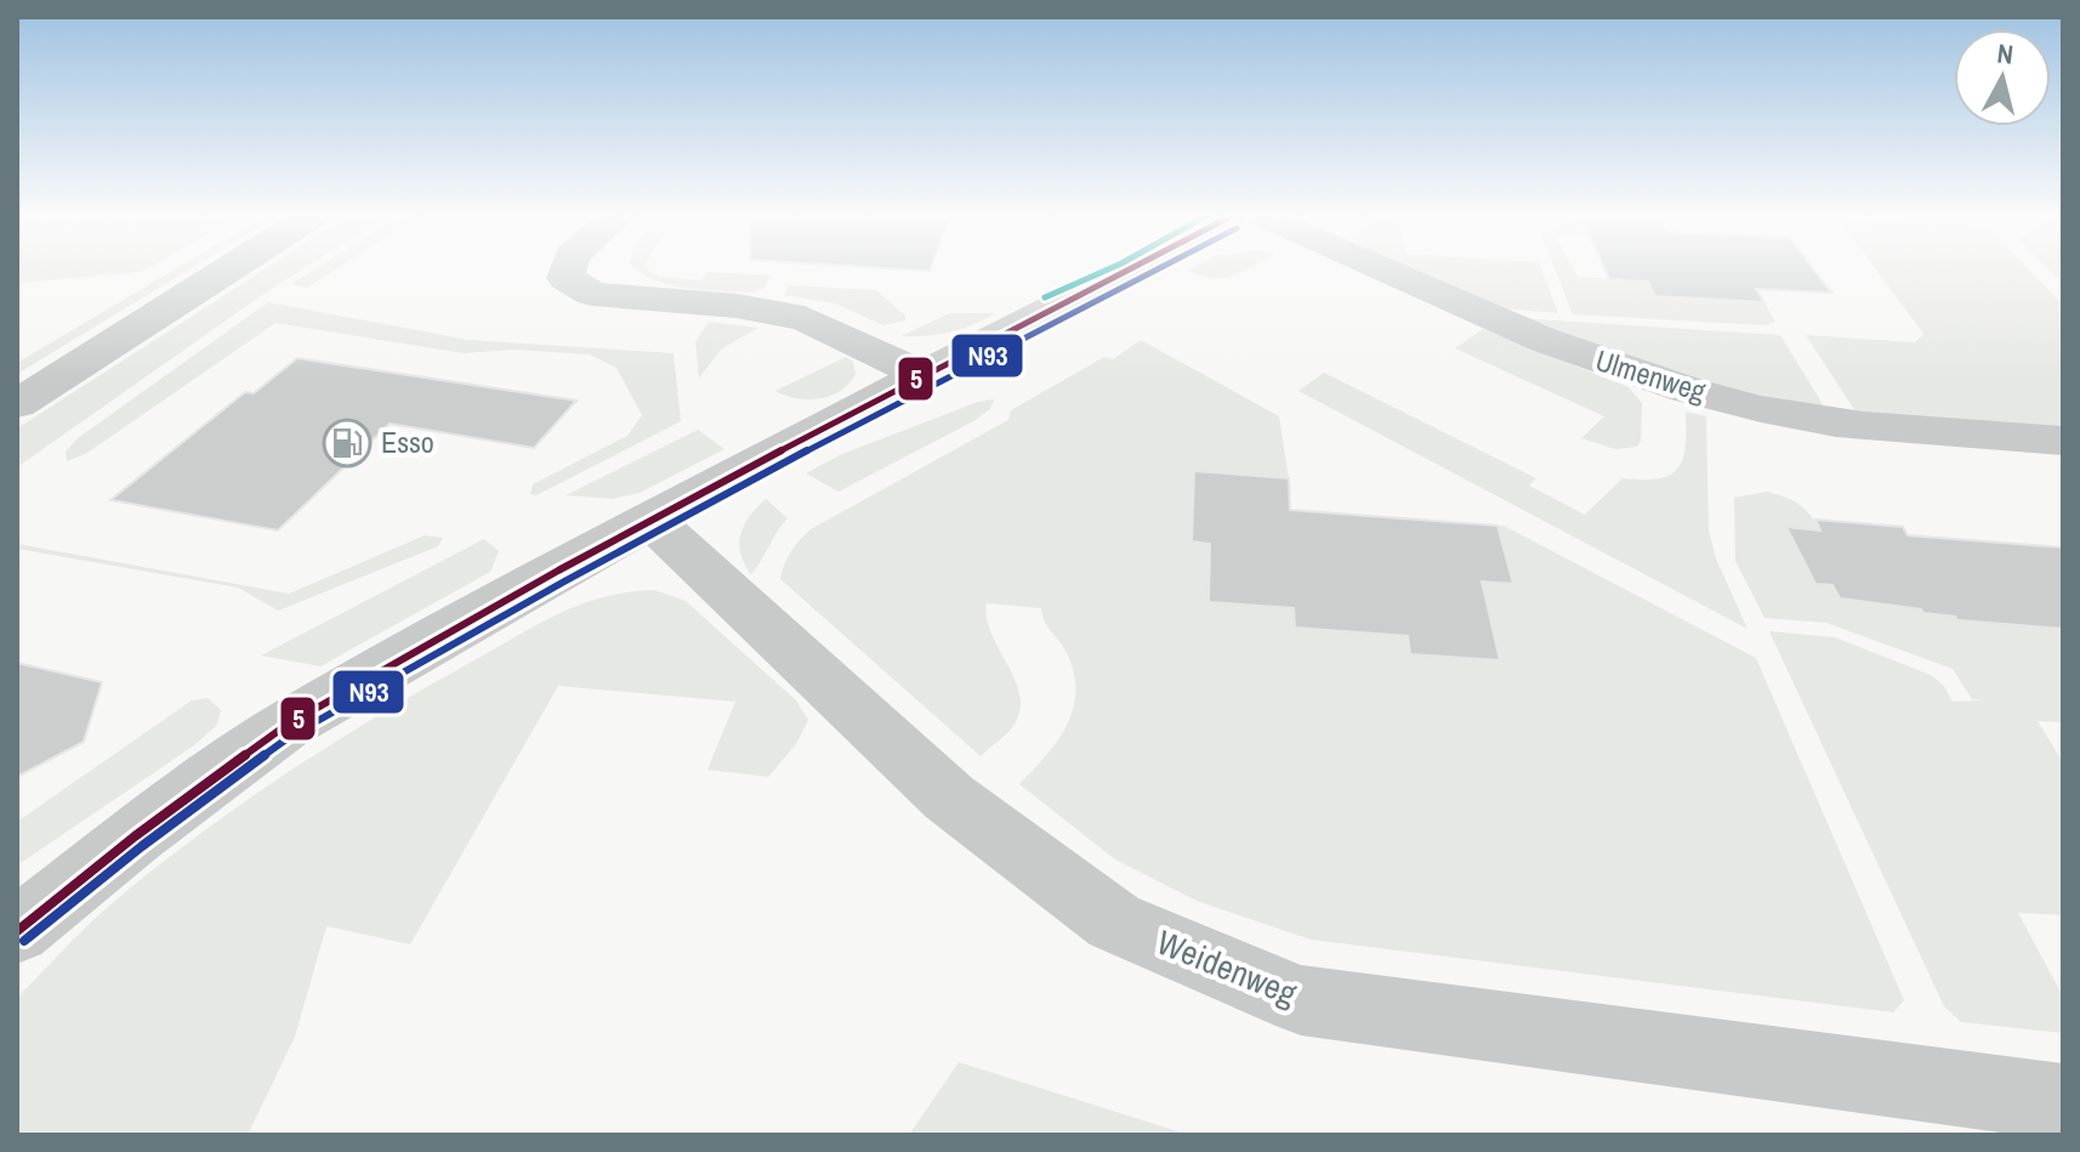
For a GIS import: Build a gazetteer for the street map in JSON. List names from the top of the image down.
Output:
{
  "streets": {
    "street": ["Ulmenweg", "Weidenweg"]
  },
  "places": {
    "fuel station": ["Esso"]
  },
  "lines": ["transit line 5", "transit line N93"],
  "north": "top"
}
